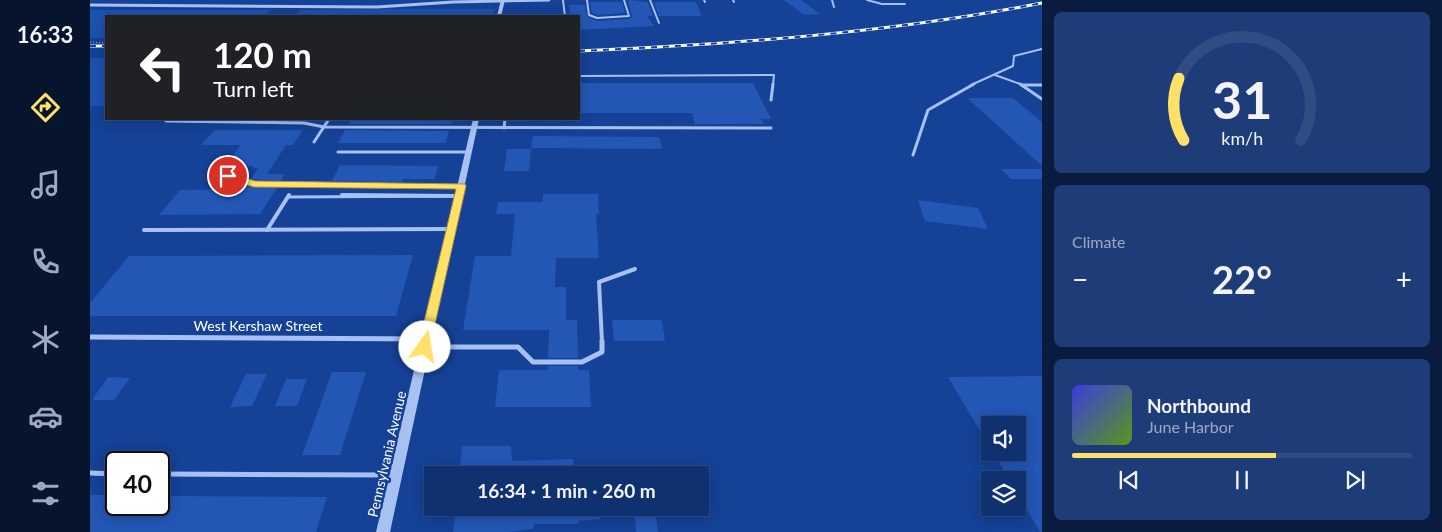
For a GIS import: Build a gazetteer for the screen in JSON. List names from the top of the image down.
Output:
{
  "streets": {
    "street": ["West Kershaw Street", "Pennsylvania Avenue"]
  },
  "crossings": [
    ["West Kershaw Street", "Pennsylvania Avenue"]
  ],
  "page": {
    "tabs": "16:33",
    "turn": ["120 m", "Turn left"],
    "tile": "Climate",
    "heat": ["−", "22°", "+"],
    "song": ["Northbound", "June Harbor"],
    "limit": "40",
    "trip": "16:34 · 1 min · 260 m",
    "gauge": ["31", "km/h"]
  }
}
